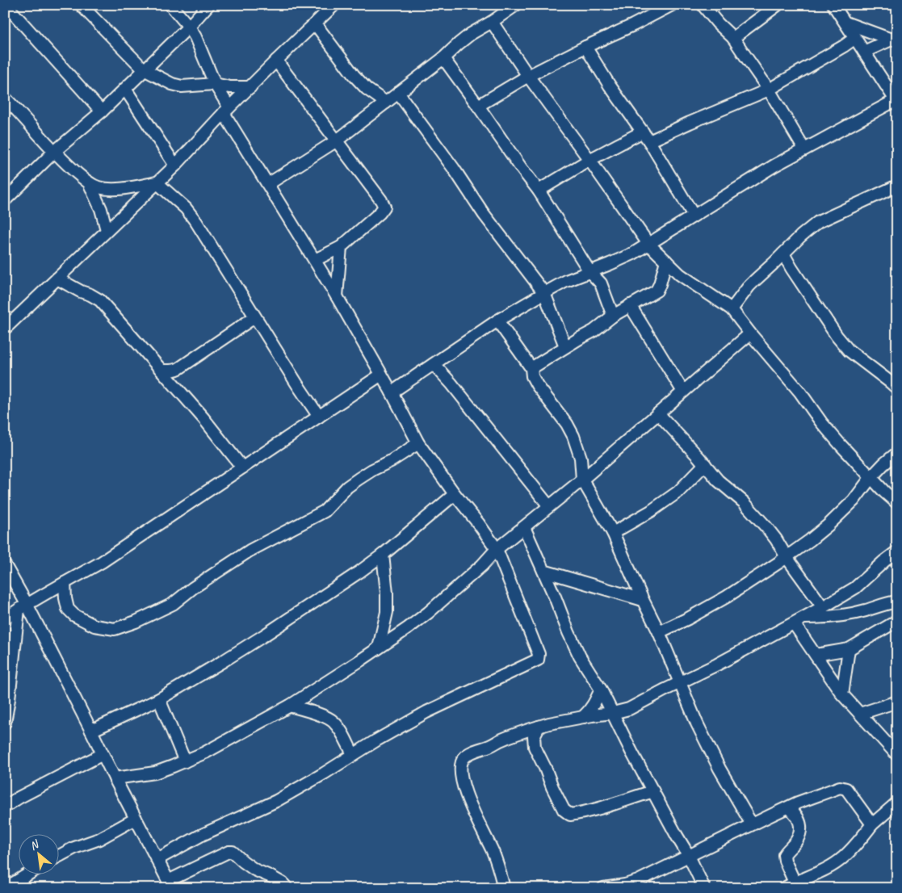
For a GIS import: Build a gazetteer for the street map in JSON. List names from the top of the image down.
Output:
{
  "north": "top left"
}
